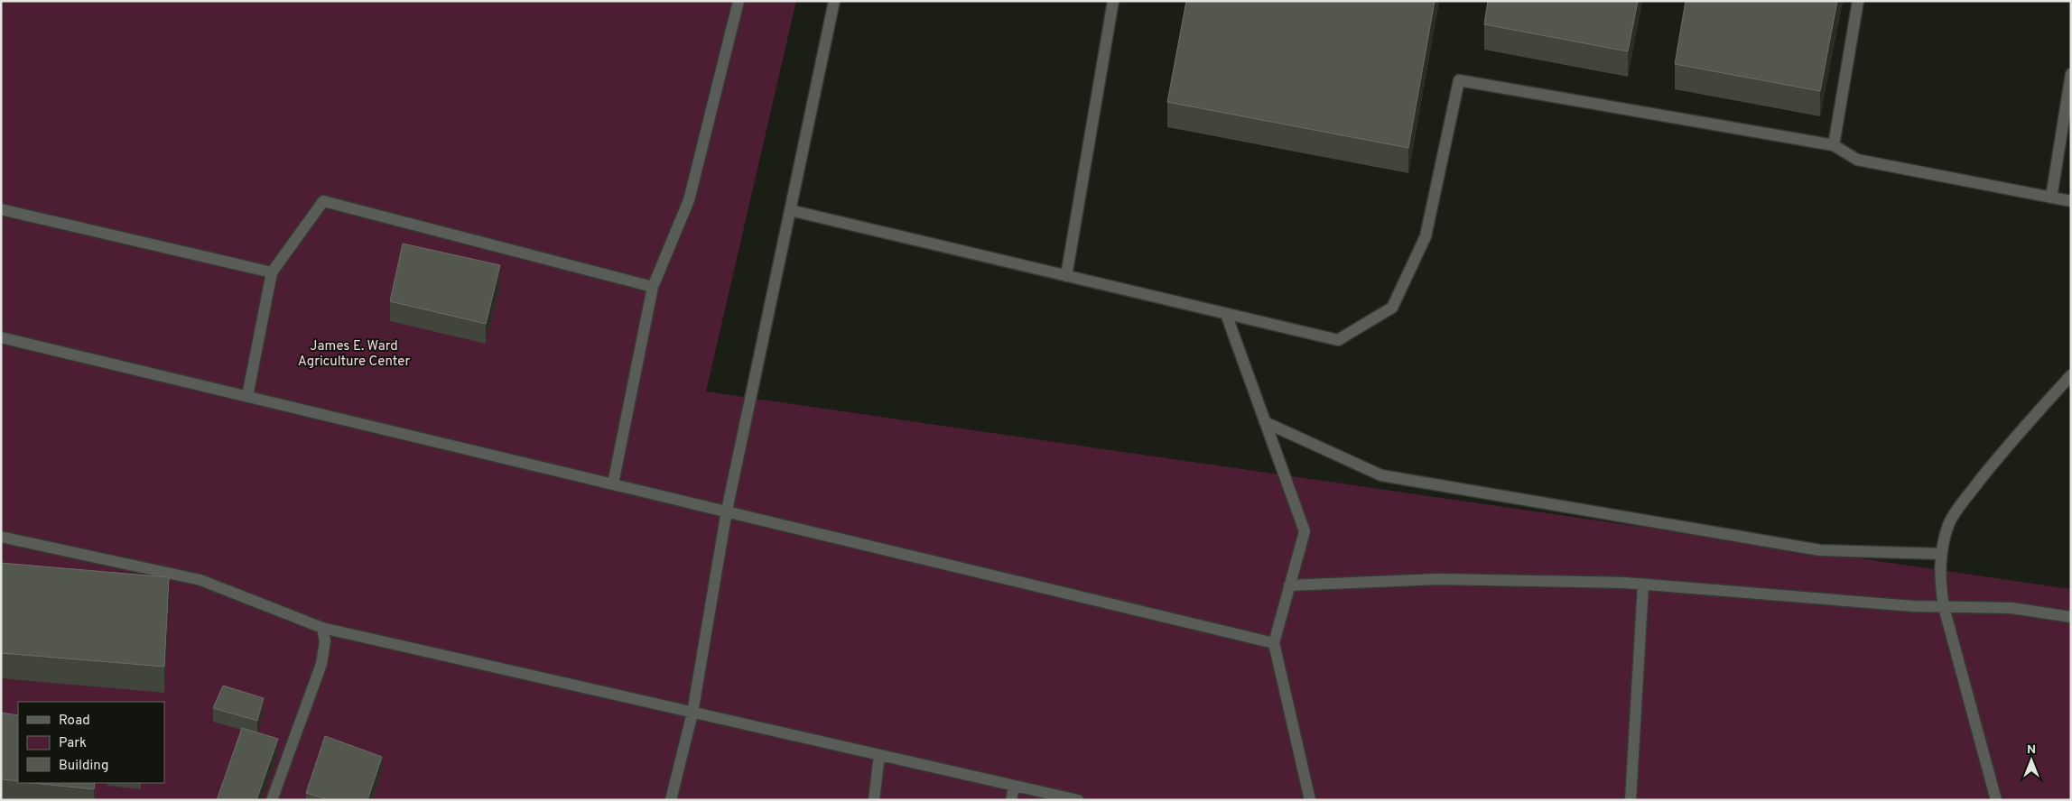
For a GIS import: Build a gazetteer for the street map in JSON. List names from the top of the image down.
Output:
{
  "parks": ["James E. Ward Agriculture Center"],
  "legend": ["Road", "Park", "Building"],
  "north": "top"
}
